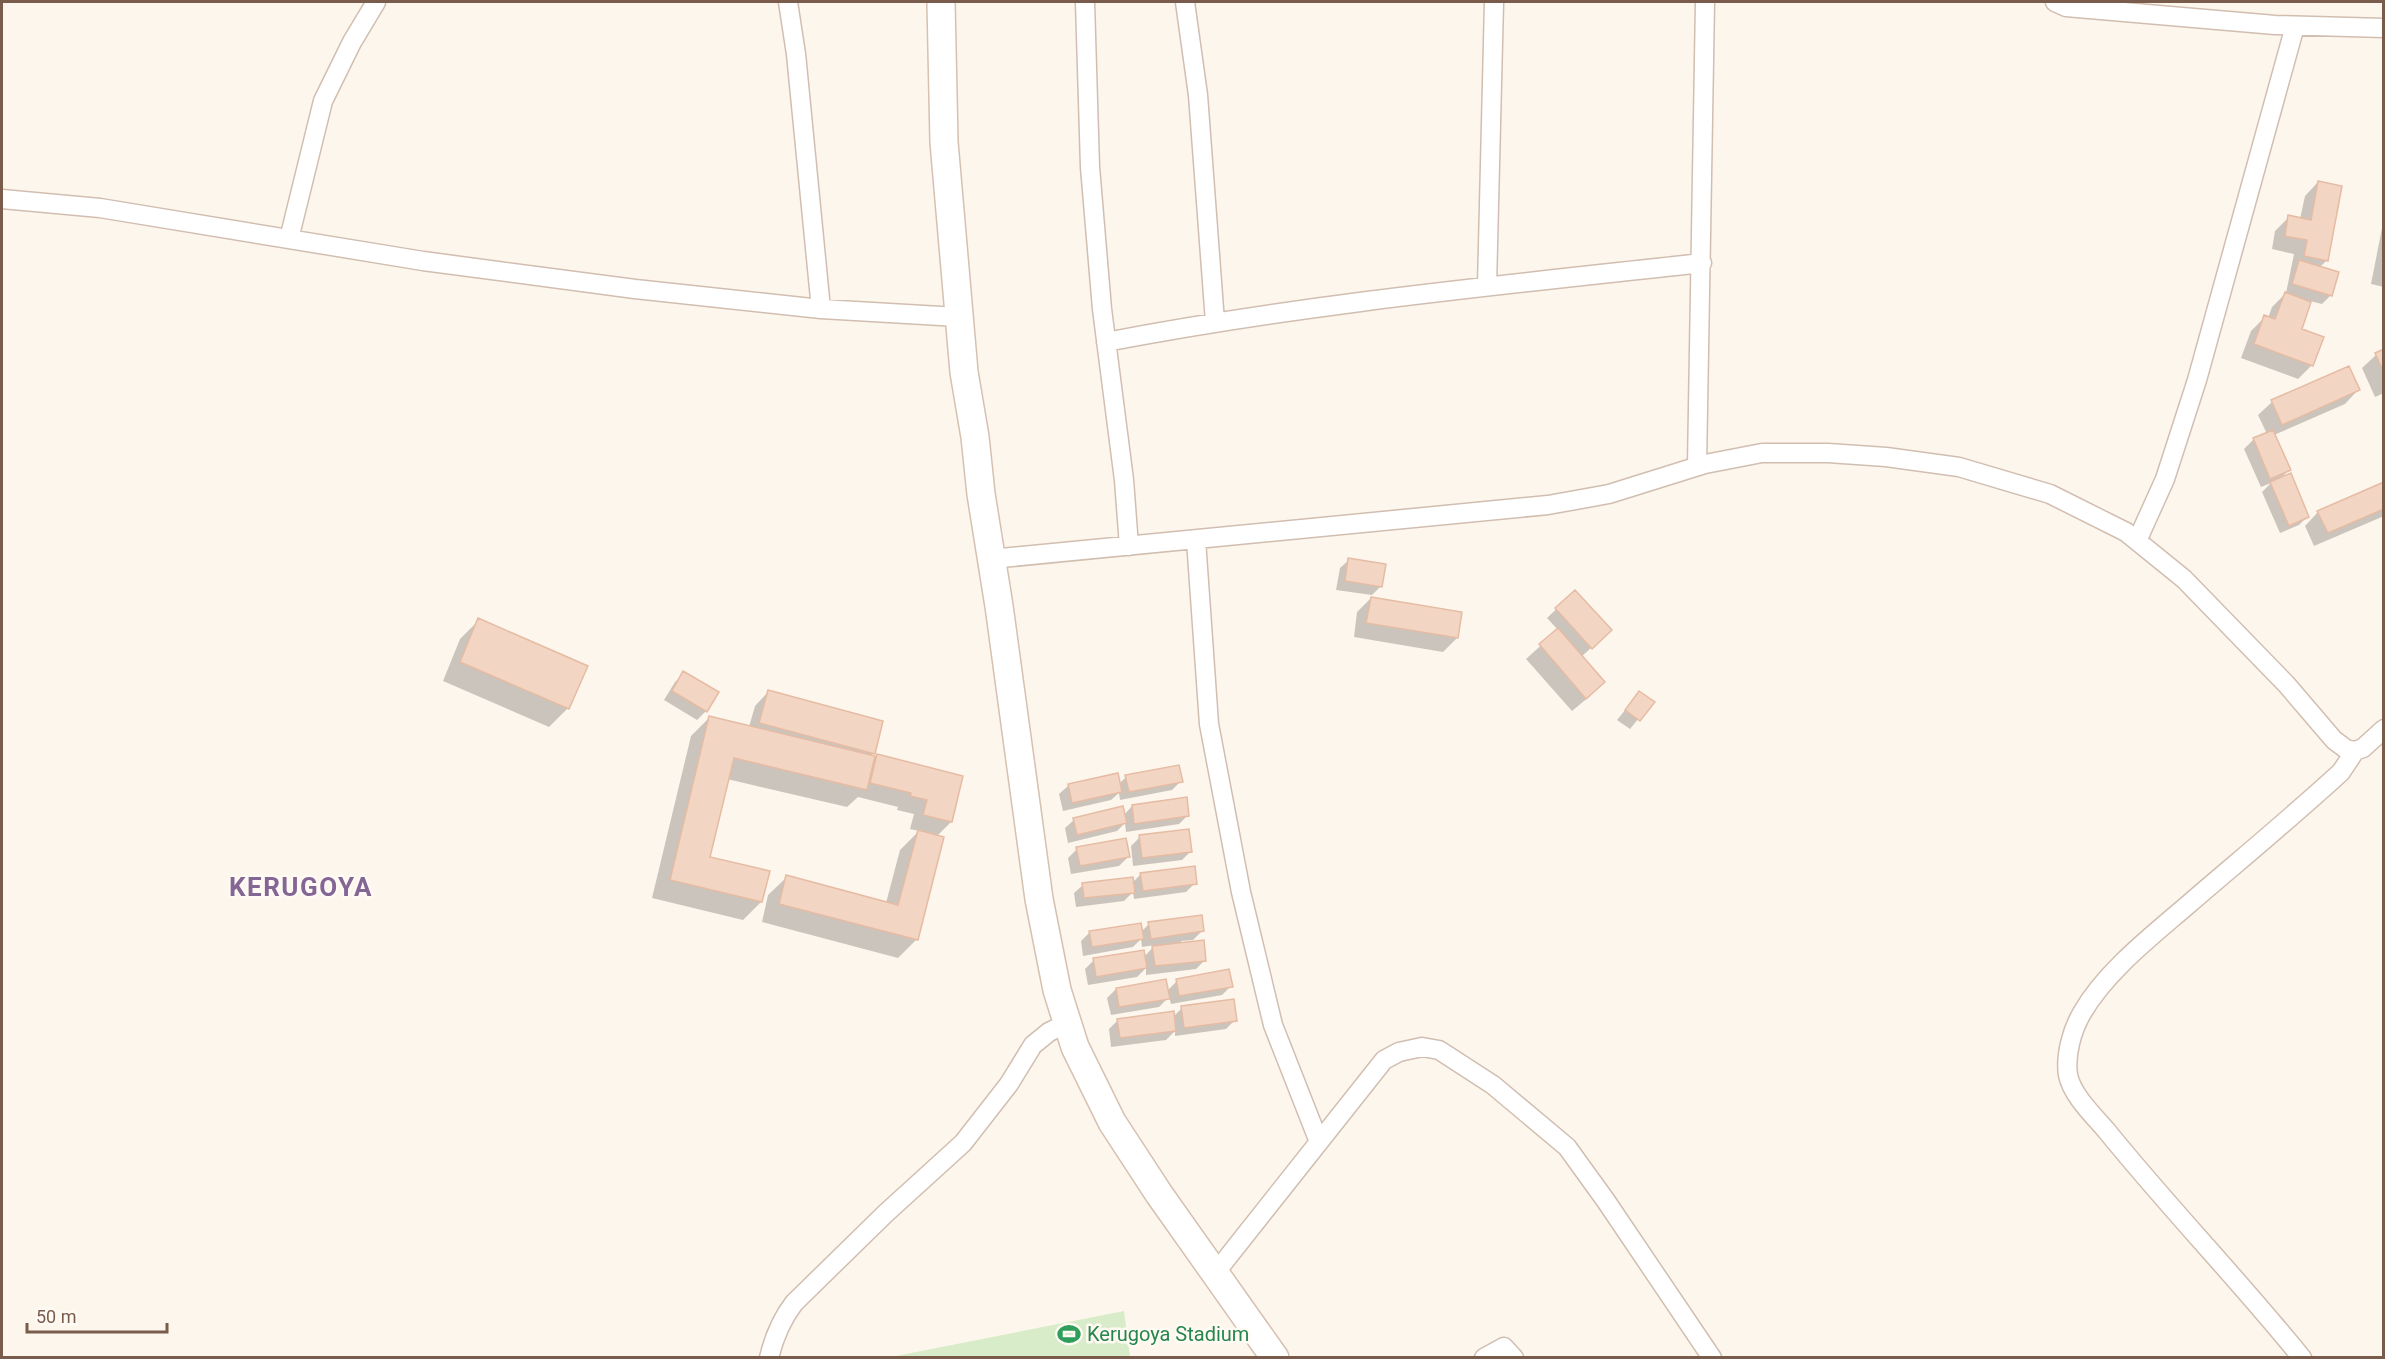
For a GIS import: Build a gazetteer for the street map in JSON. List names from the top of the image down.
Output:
{
  "districts": ["KERUGOYA"],
  "places": {
    "sports": ["Kerugoya Stadium"]
  },
  "scale_bar": "50 m"
}
